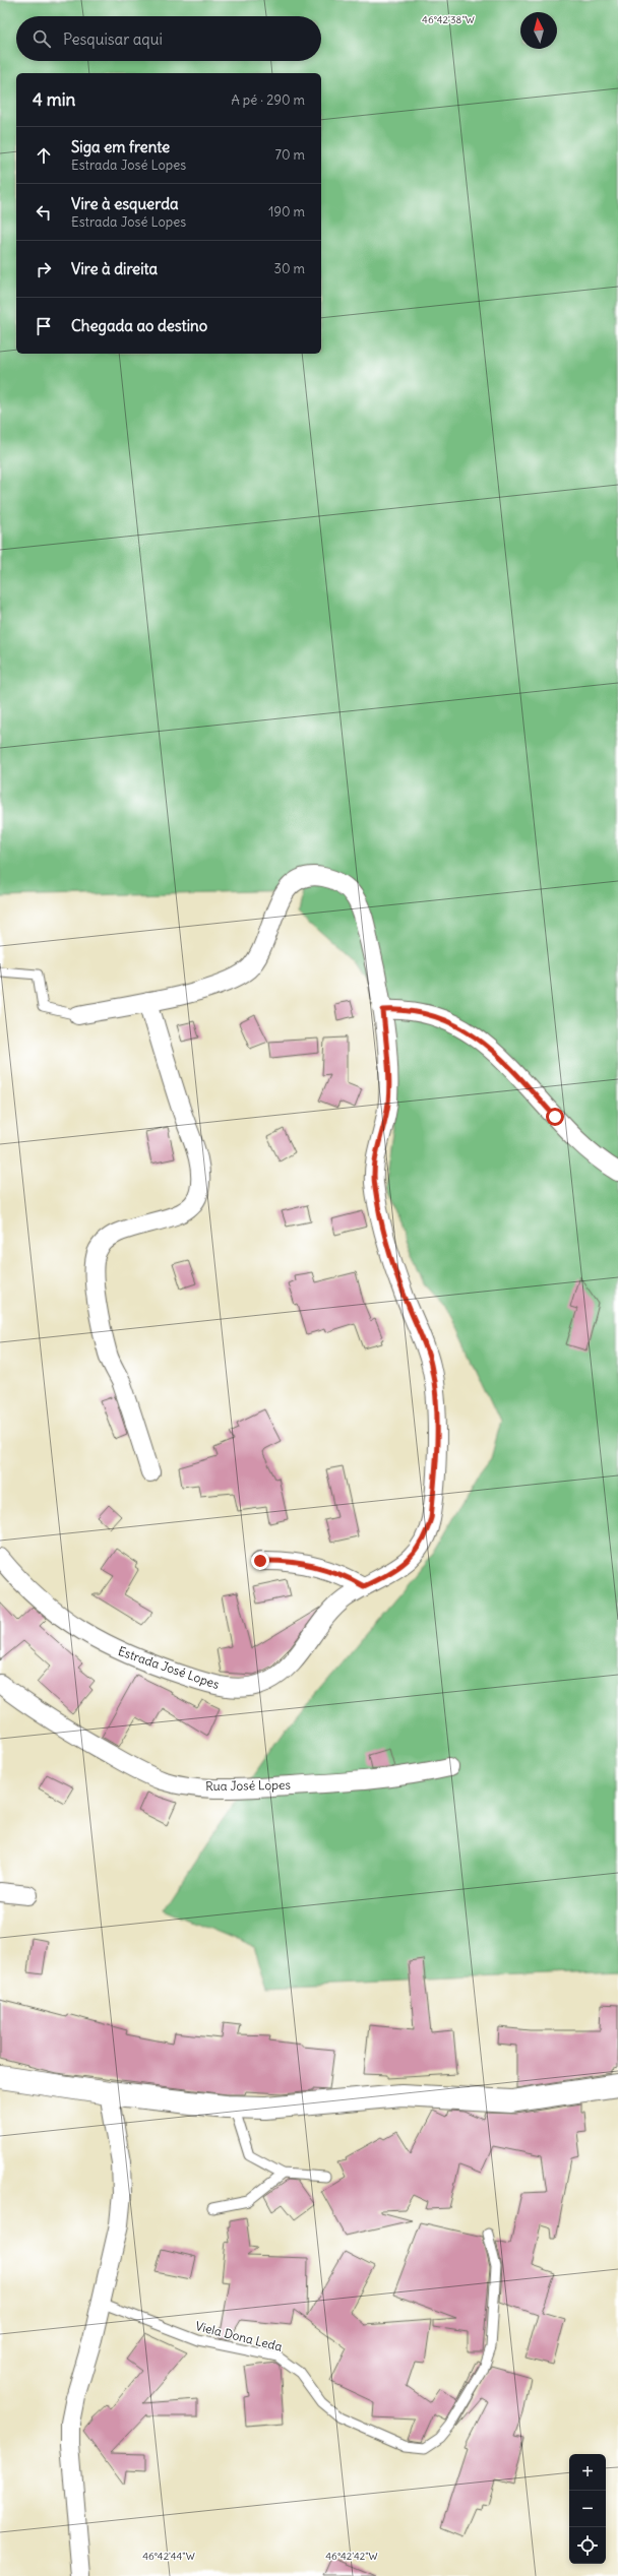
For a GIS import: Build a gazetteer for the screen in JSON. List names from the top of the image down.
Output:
{
  "streets": {
    "street": ["Estrada José Lopes", "Rua José Lopes"],
    "lane": ["Viela Dona Leda"]
  },
  "north": "top",
  "page": {
    "search": "Pesquisar aqui",
    "heading": ["4 min", "A pé · 290 m"],
    "list": [
      ["Siga em frente", "Estrada José Lopes", "70 m"],
      ["Vire à esquerda", "Estrada José Lopes", "190 m"],
      ["Vire à direita", "30 m"],
      "Chegada ao destino"
    ],
    "map_buttons": ["+", "−"]
  },
  "coordinates": ["46°42'38\"W", "46°42'44\"W", "46°42'42\"W"]
}
